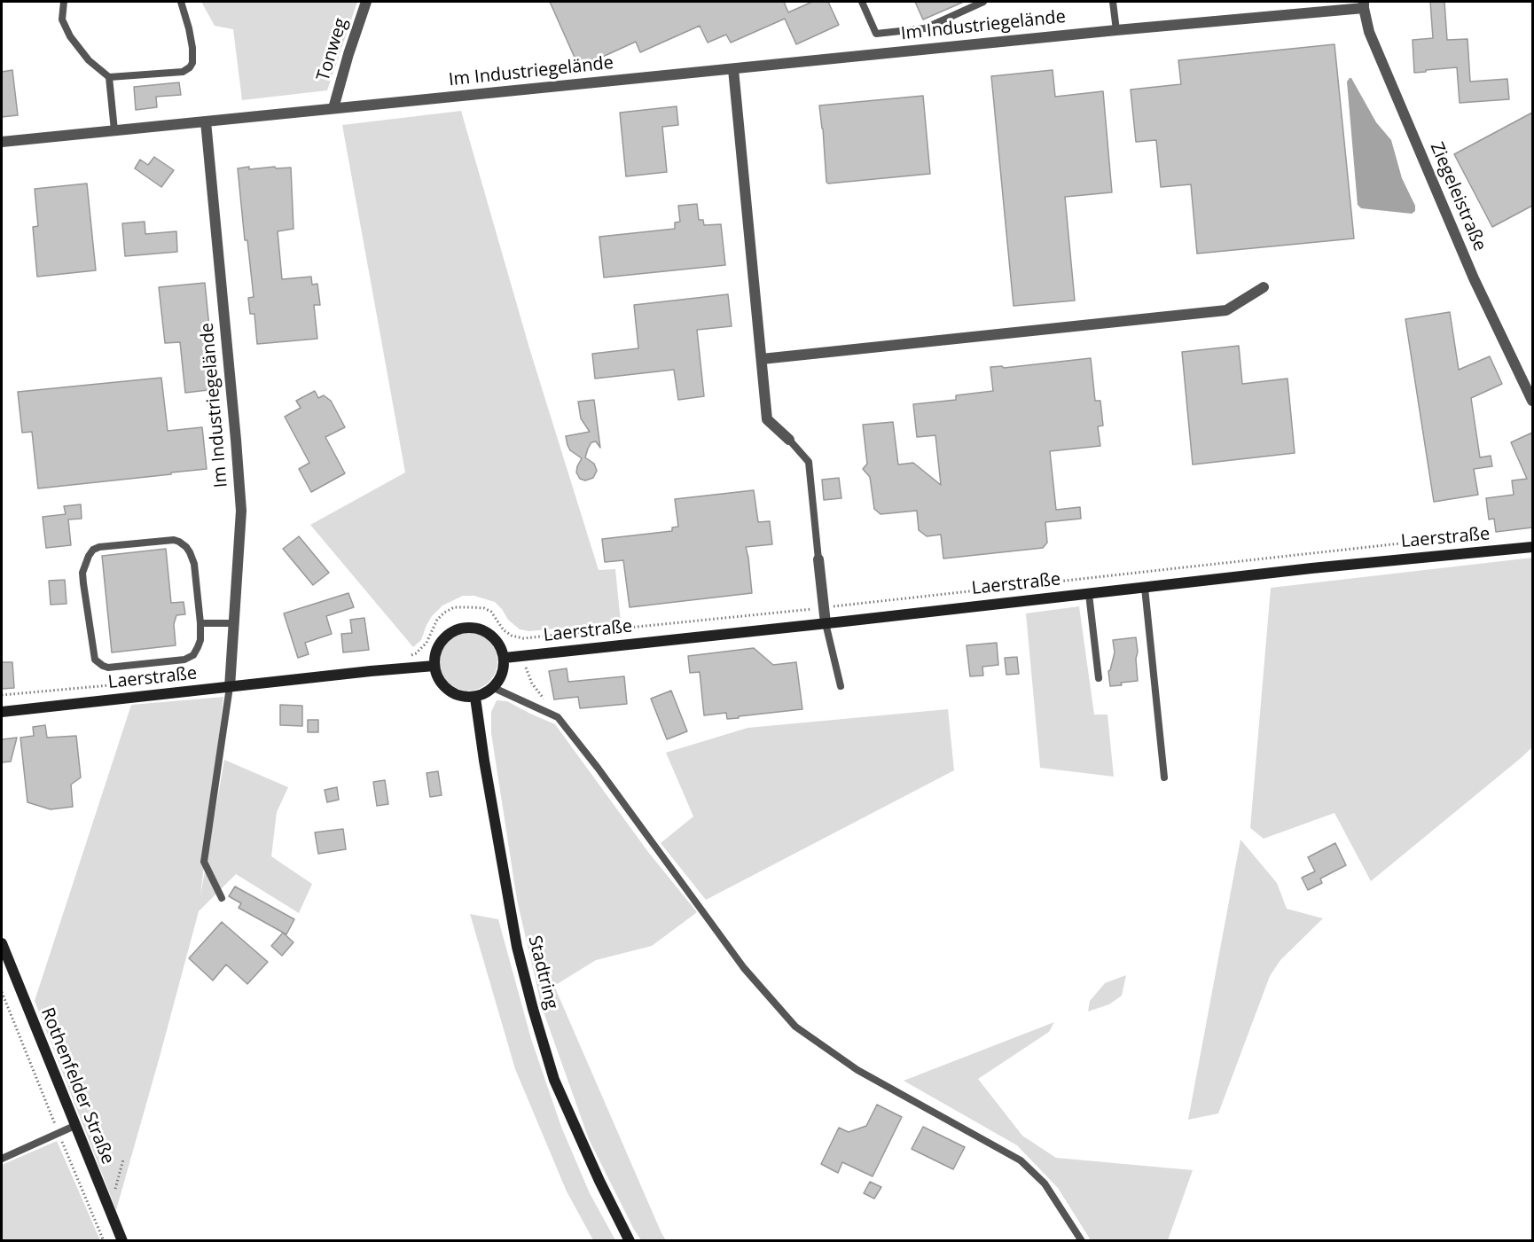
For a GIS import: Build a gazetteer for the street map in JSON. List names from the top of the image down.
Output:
{
  "streets": {
    "main road": ["Laerstraße", "Stadtring", "Rothenfelder Straße"],
    "street": ["Im Industriegelände", "Tonweg", "Ziegeleistraße"]
  },
  "crossings": [
    ["Im Industriegelände", "Tonweg"],
    ["Im Industriegelände", "Ziegeleistraße"],
    ["Im Industriegelände", "Laerstraße"],
    ["Laerstraße", "Stadtring"]
  ]
}
